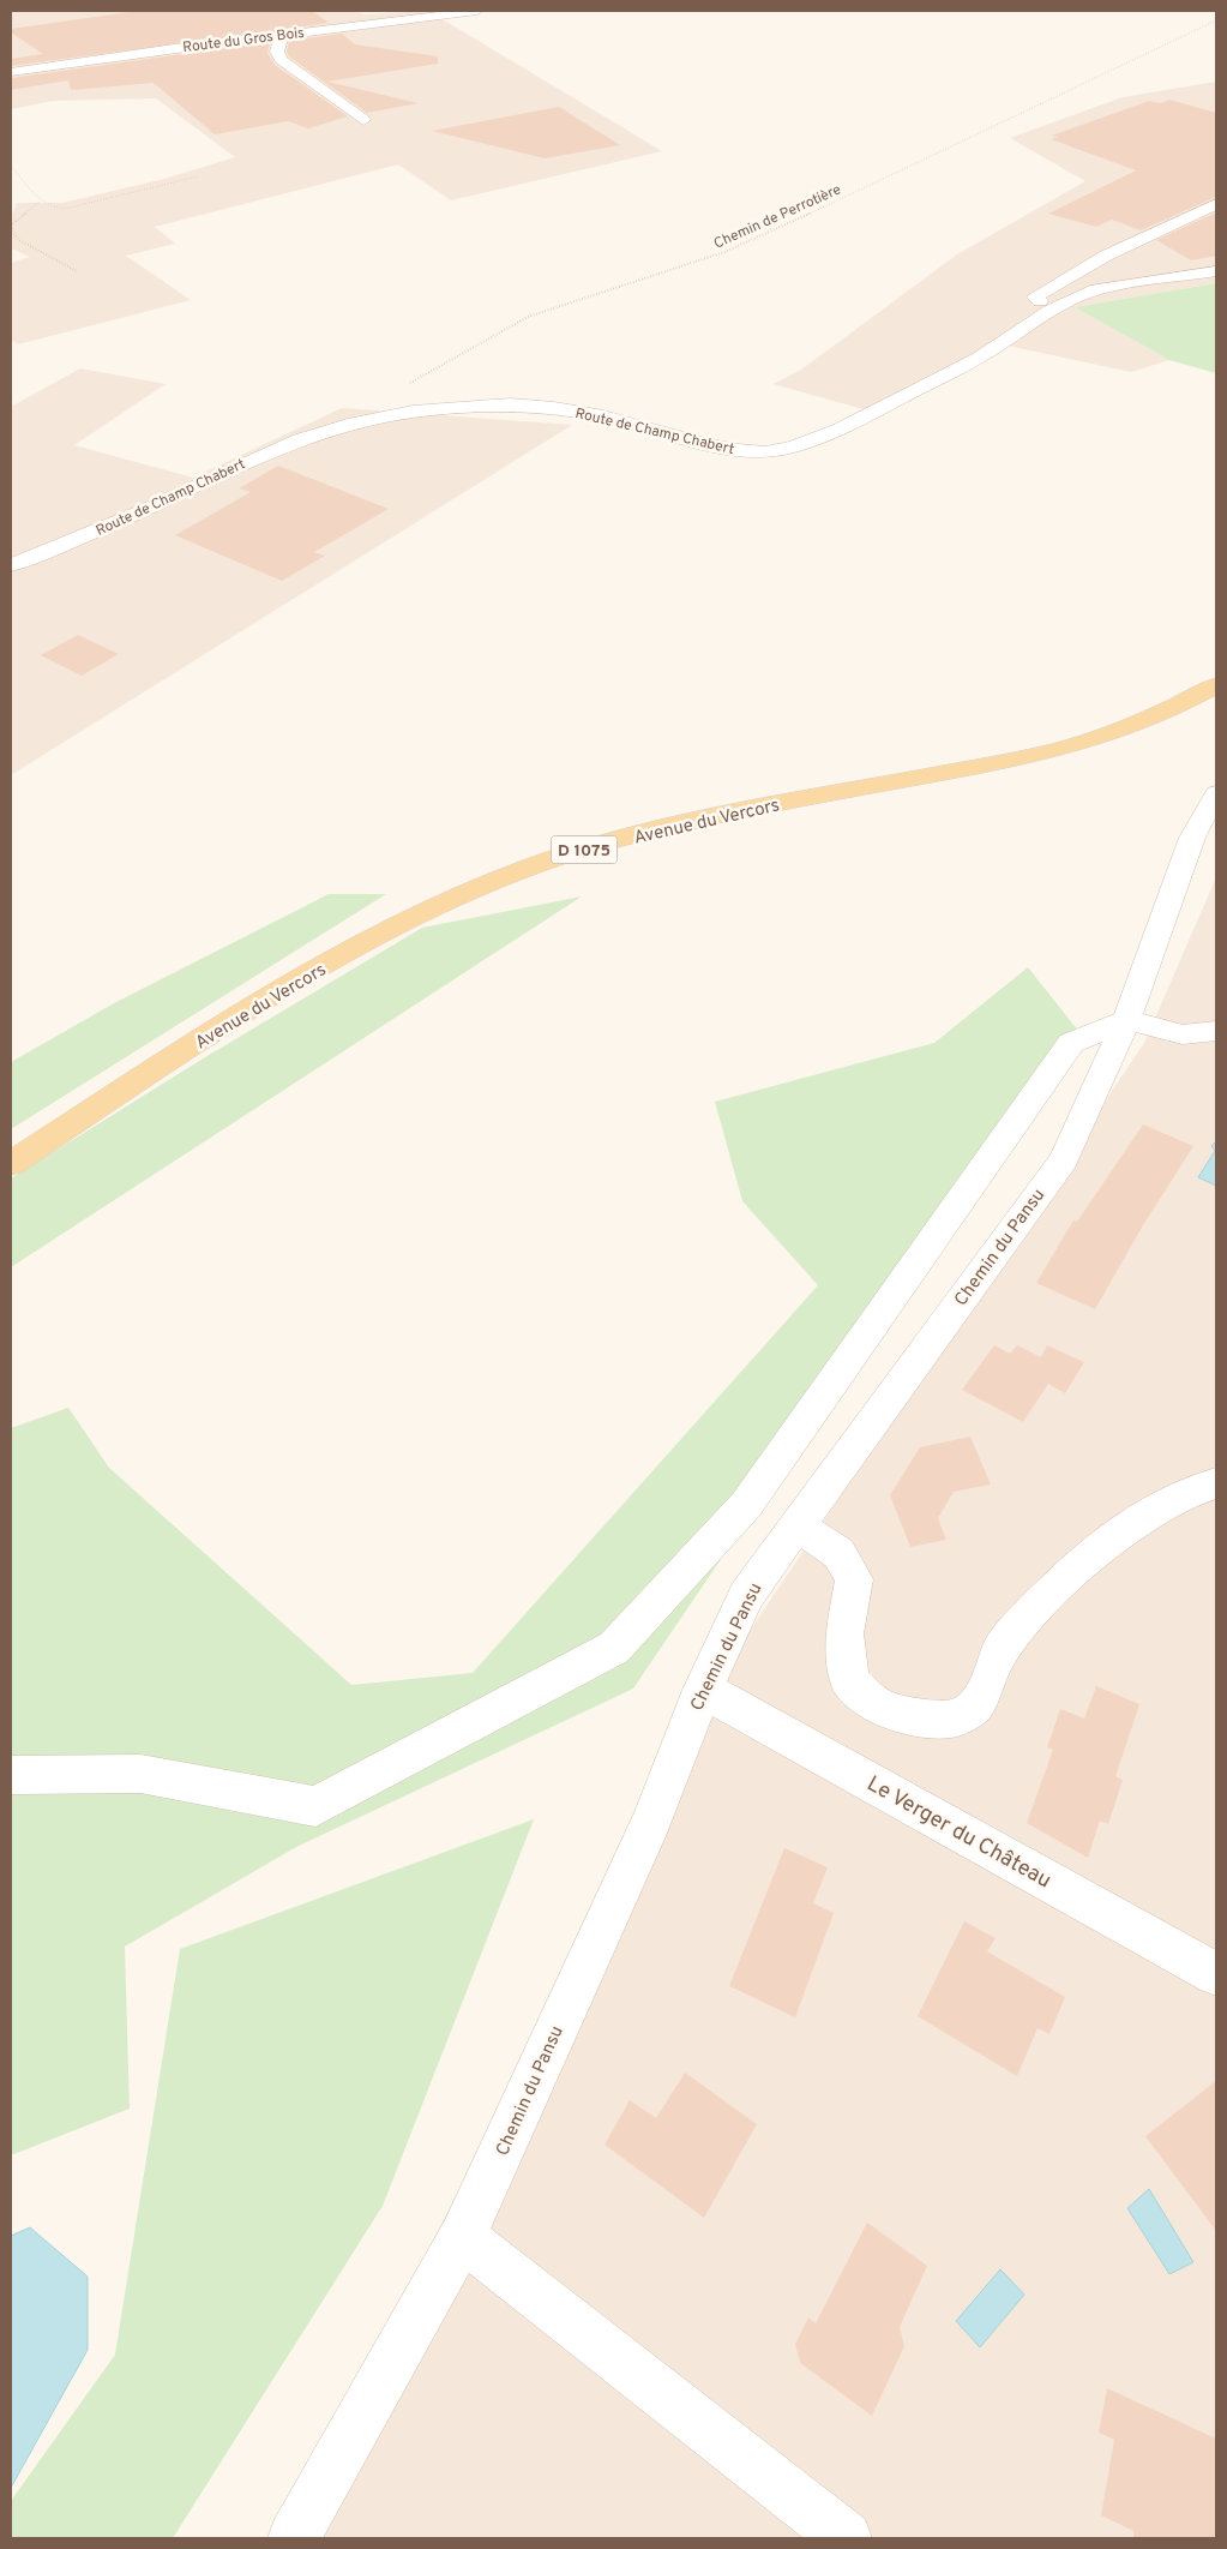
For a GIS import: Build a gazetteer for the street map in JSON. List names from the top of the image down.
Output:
{
  "streets": {
    "main road": ["Avenue du Vercors", "D 1075"],
    "street": [
      "Route du Gros Bois",
      "Route de Champ Chabert",
      "Chemin du Pansu",
      "Le Verger du Château"
    ],
    "path": ["Chemin de Perrotière"]
  },
  "crossings": [
    ["Chemin du Pansu", "Le Verger du Château"]
  ]
}
